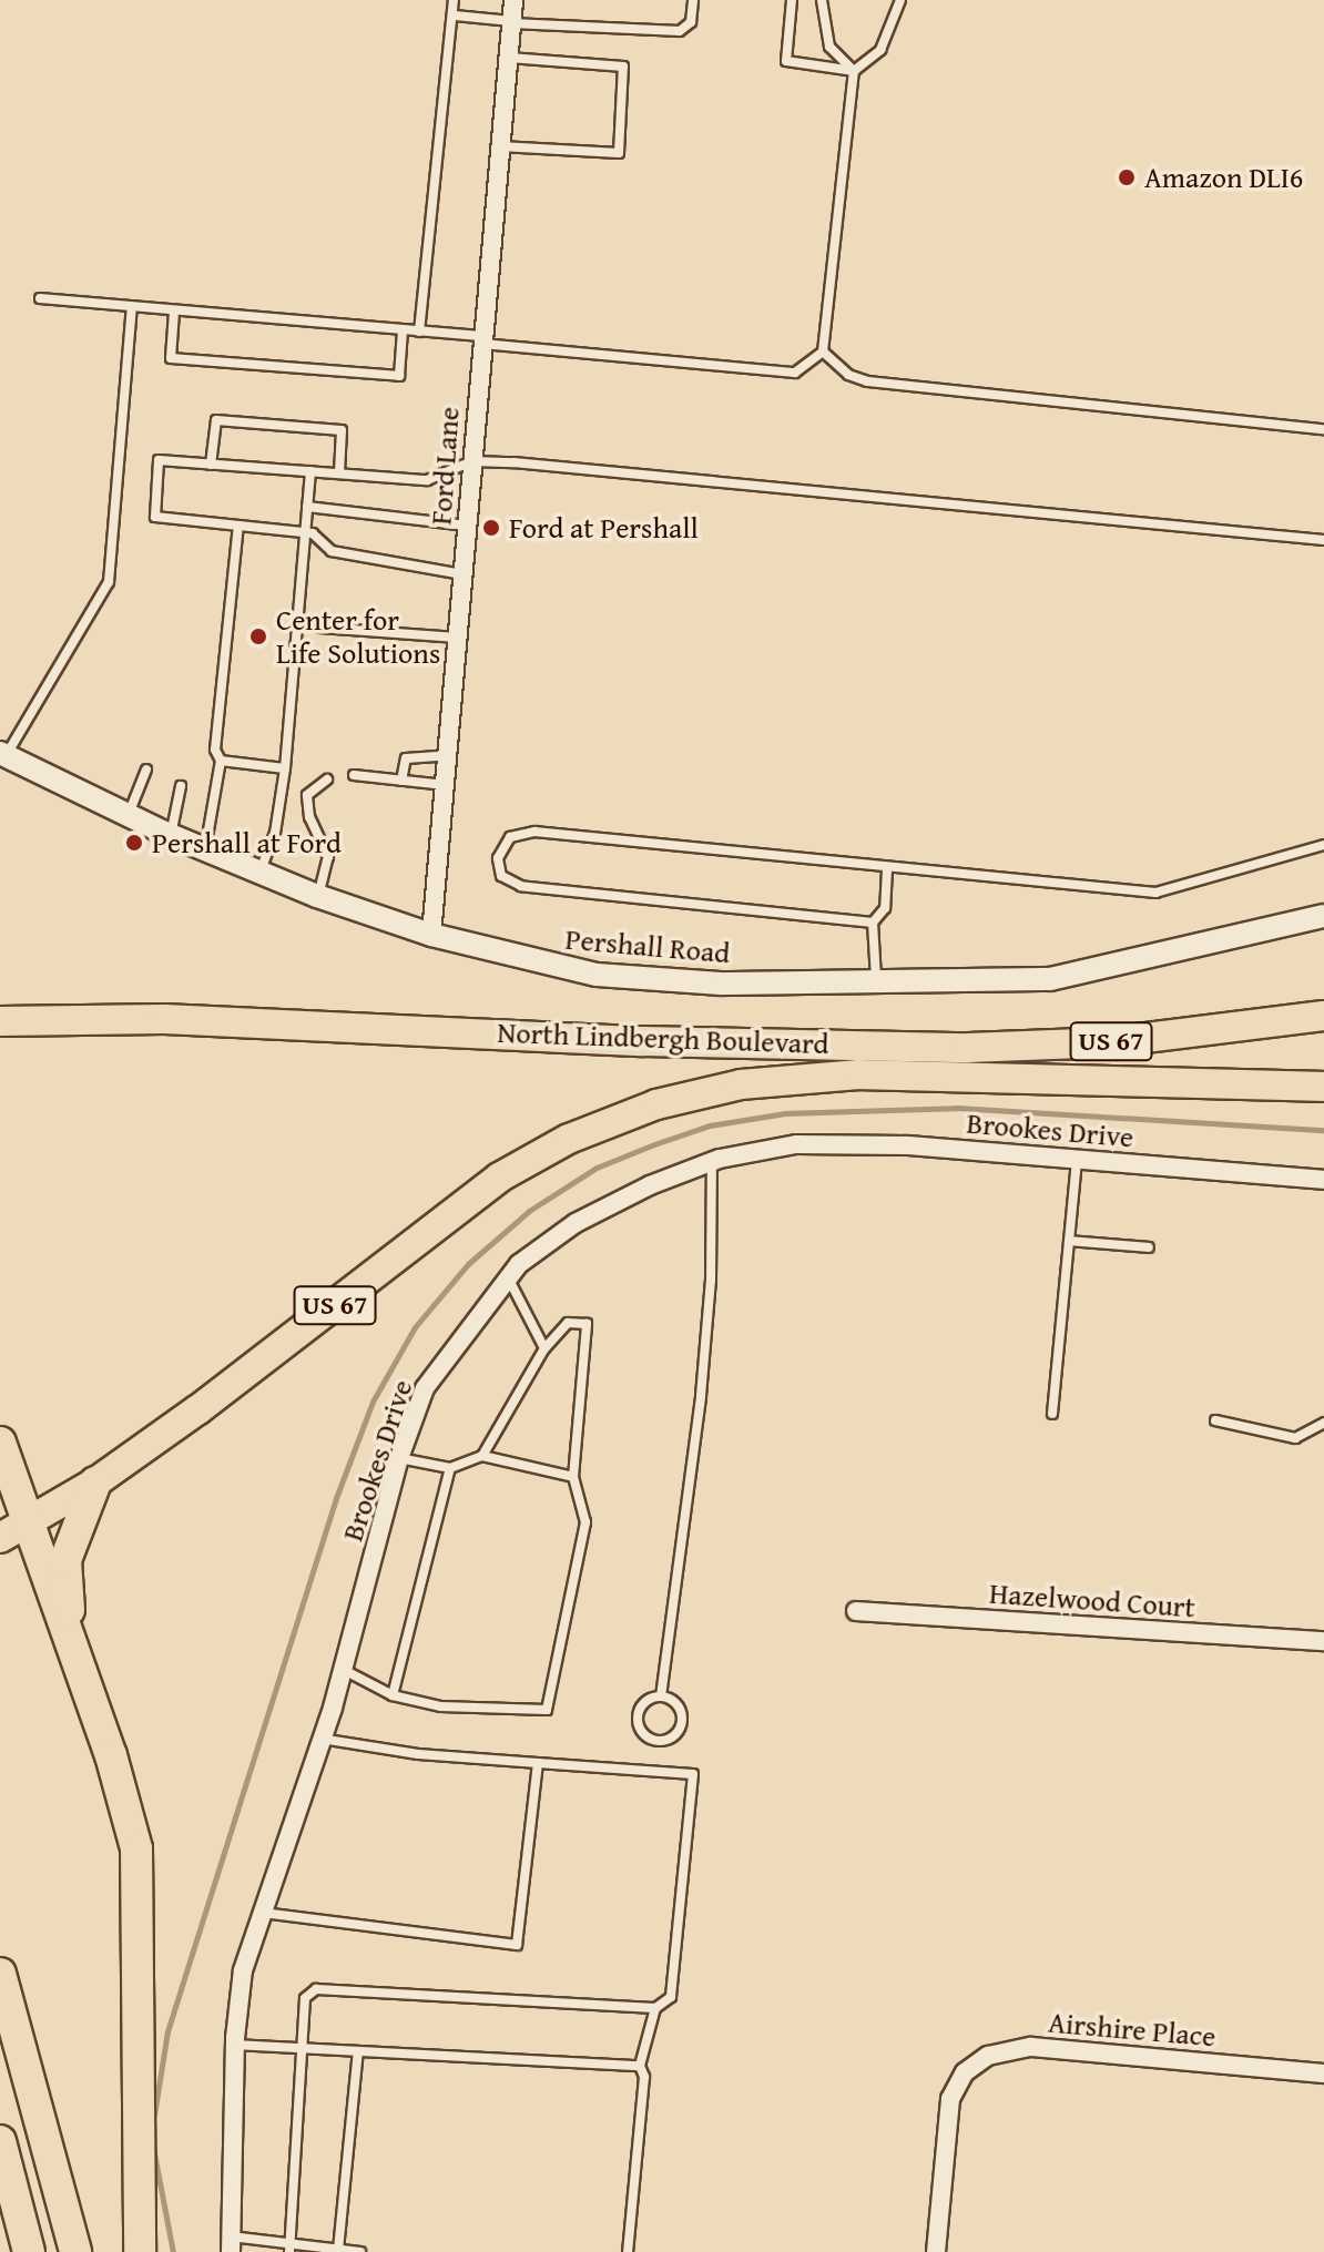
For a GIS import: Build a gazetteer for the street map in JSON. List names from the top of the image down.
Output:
{
  "streets": {
    "highway": ["North Lindbergh Boulevard", "US 67"],
    "street": [
      "Ford Lane",
      "Pershall Road",
      "Brookes Drive",
      "Hazelwood Court",
      "Airshire Place"
    ]
  },
  "crossings": [
    ["Ford Lane", "Pershall Road"]
  ],
  "places": [
    "Amazon DLI6",
    "Ford at Pershall",
    "Center for Life Solutions",
    "Pershall at Ford"
  ]
}
